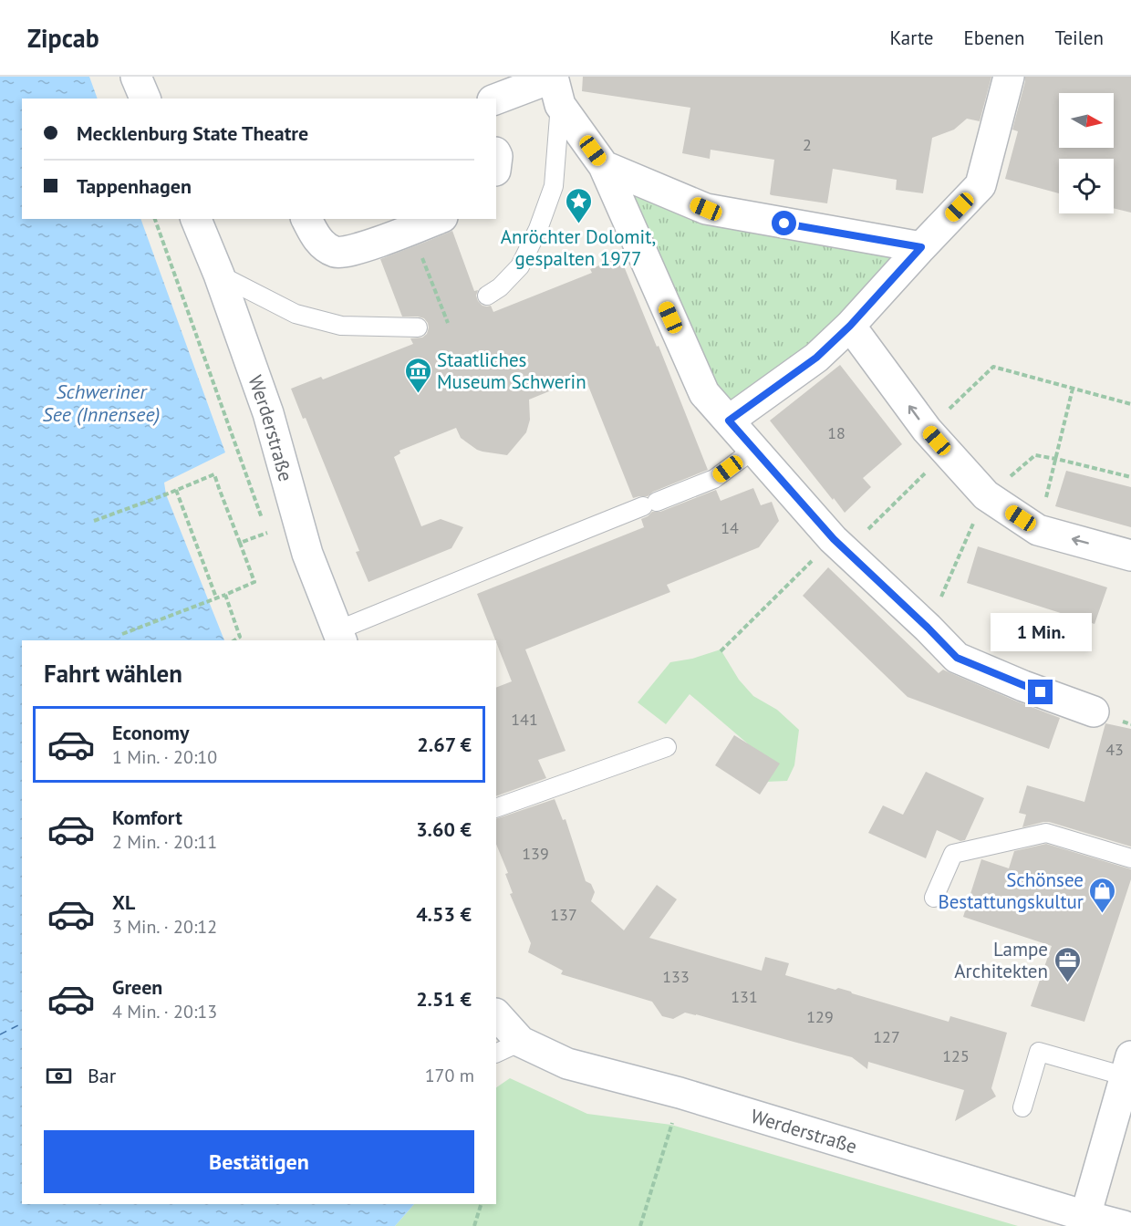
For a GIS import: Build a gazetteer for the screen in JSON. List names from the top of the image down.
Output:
{
  "streets": {
    "street": ["Werderstraße"]
  },
  "water": ["Schweriner See (Innensee)"],
  "places": {
    "place": ["Anröchter Dolomit, gespalten 1977"],
    "museum": ["Staatliches Museum Schwerin"],
    "shop": ["Schönsee Bestattungskultur"],
    "office": ["Lampe Architekten"]
  },
  "house_numbers": [
    "2",
    "18",
    "14",
    "141",
    "43",
    "139",
    "137",
    "133",
    "131",
    "129",
    "127",
    "125"
  ],
  "north": "right",
  "page": {
    "header": "Zipcab",
    "nav": ["Karte", "Ebenen", "Teilen"],
    "banner": ["Mecklenburg State Theatre", "Tappenhagen"],
    "bubble": "1 Min.",
    "heading": "Fahrt wählen",
    "list": [
      {
        "name": "Economy",
        "note": "1 Min. · 20:10",
        "value": "2.67 €"
      },
      {
        "name": "Komfort",
        "note": "2 Min. · 20:11",
        "value": "3.60 €"
      },
      {
        "name": "XL",
        "note": "3 Min. · 20:12",
        "value": "4.53 €"
      },
      {
        "name": "Green",
        "note": "4 Min. · 20:13",
        "value": "2.51 €"
      }
    ],
    "pay": ["Bar", "170 m"],
    "buttons": "Bestätigen"
  }
}
